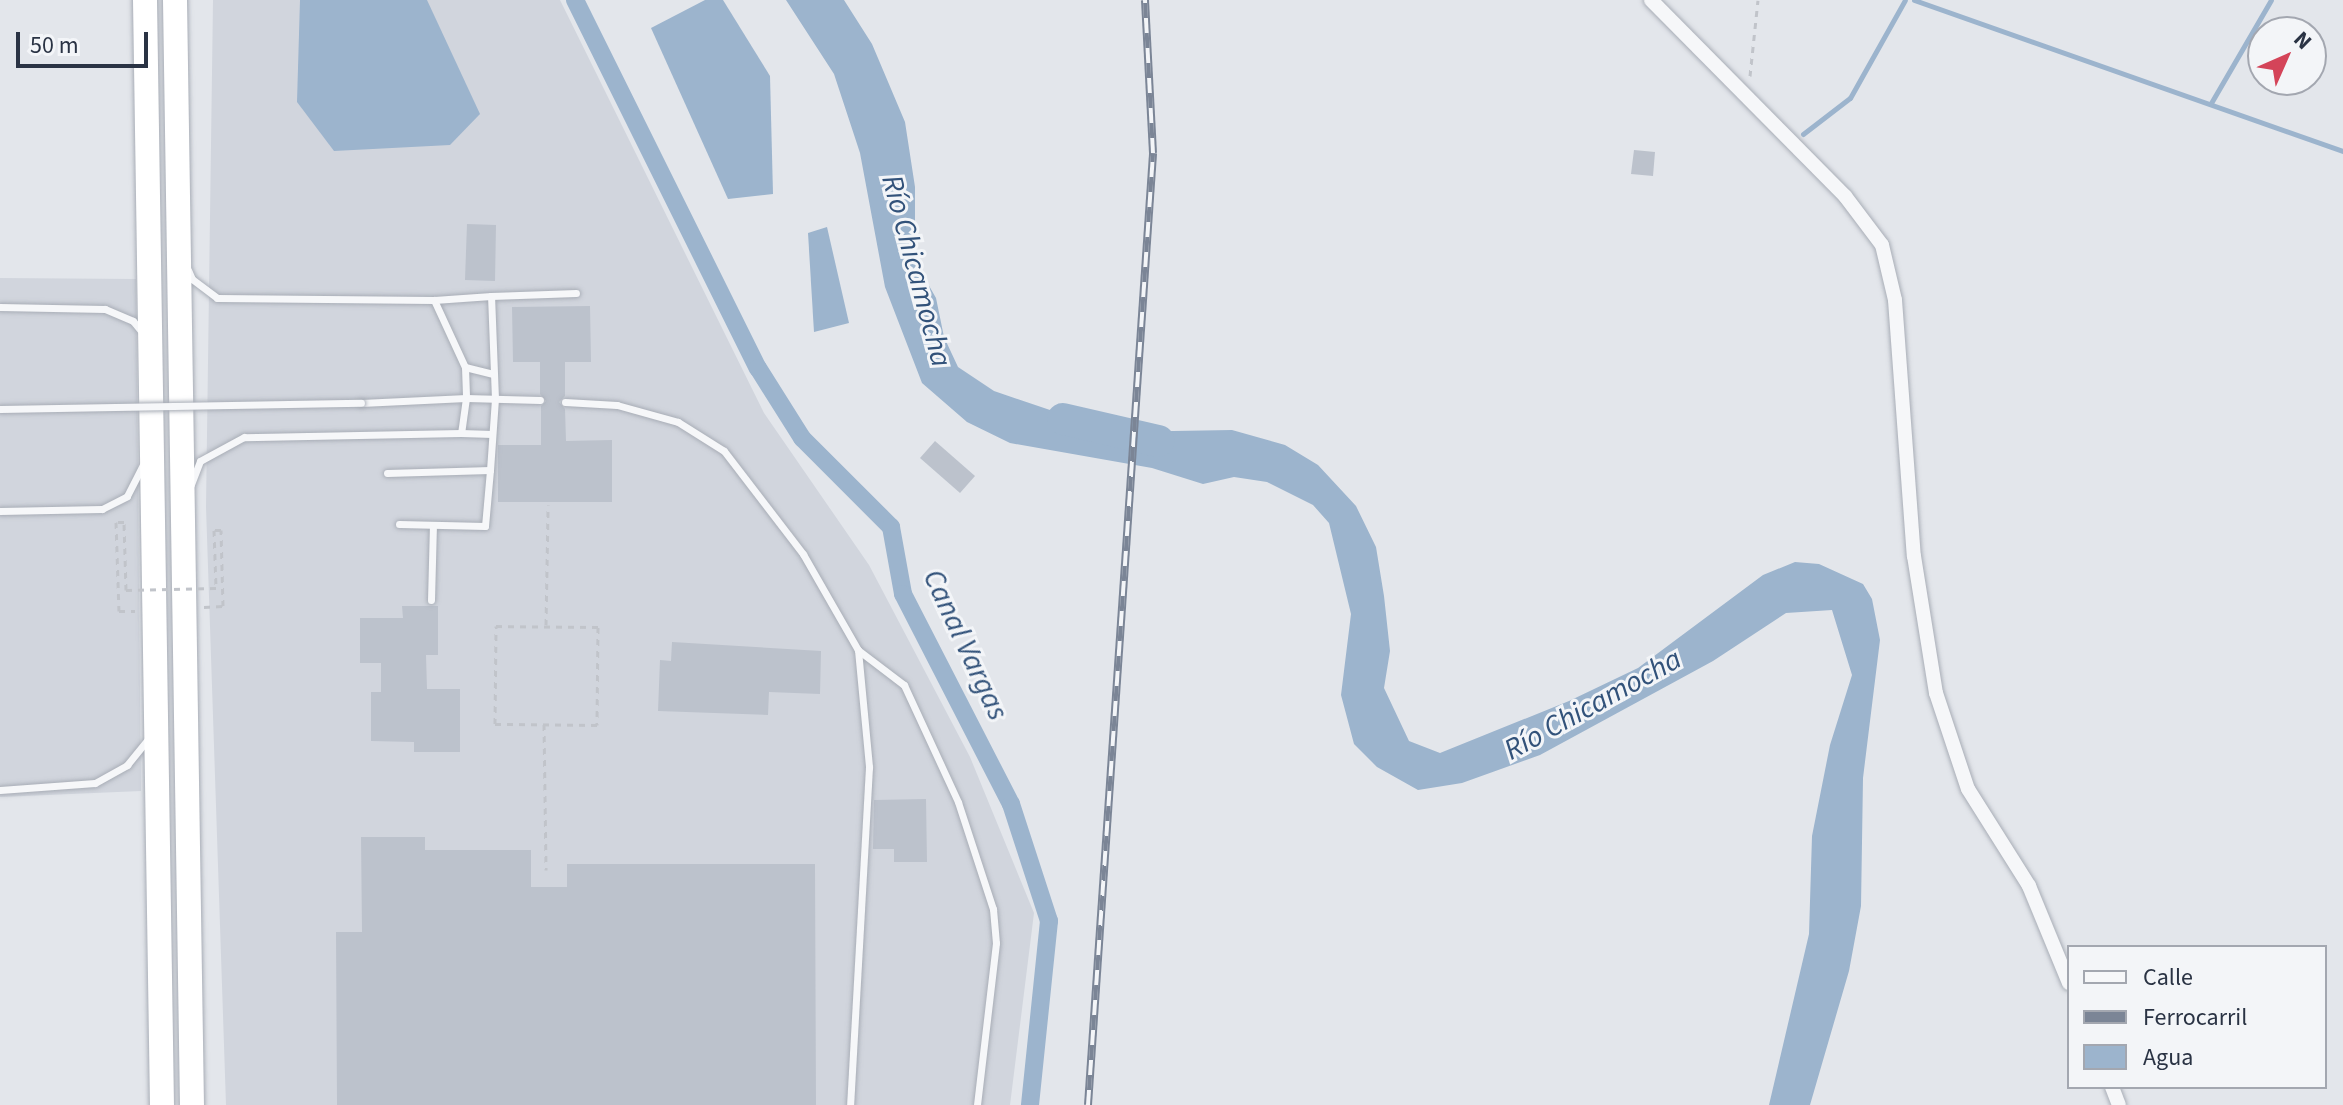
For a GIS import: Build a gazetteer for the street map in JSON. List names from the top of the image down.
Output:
{
  "water": ["Río Chicamocha", "Canal Vargas"],
  "legend": ["Calle", "Ferrocarril", "Agua"],
  "scale_bar": "50 m",
  "north": "top right"
}
